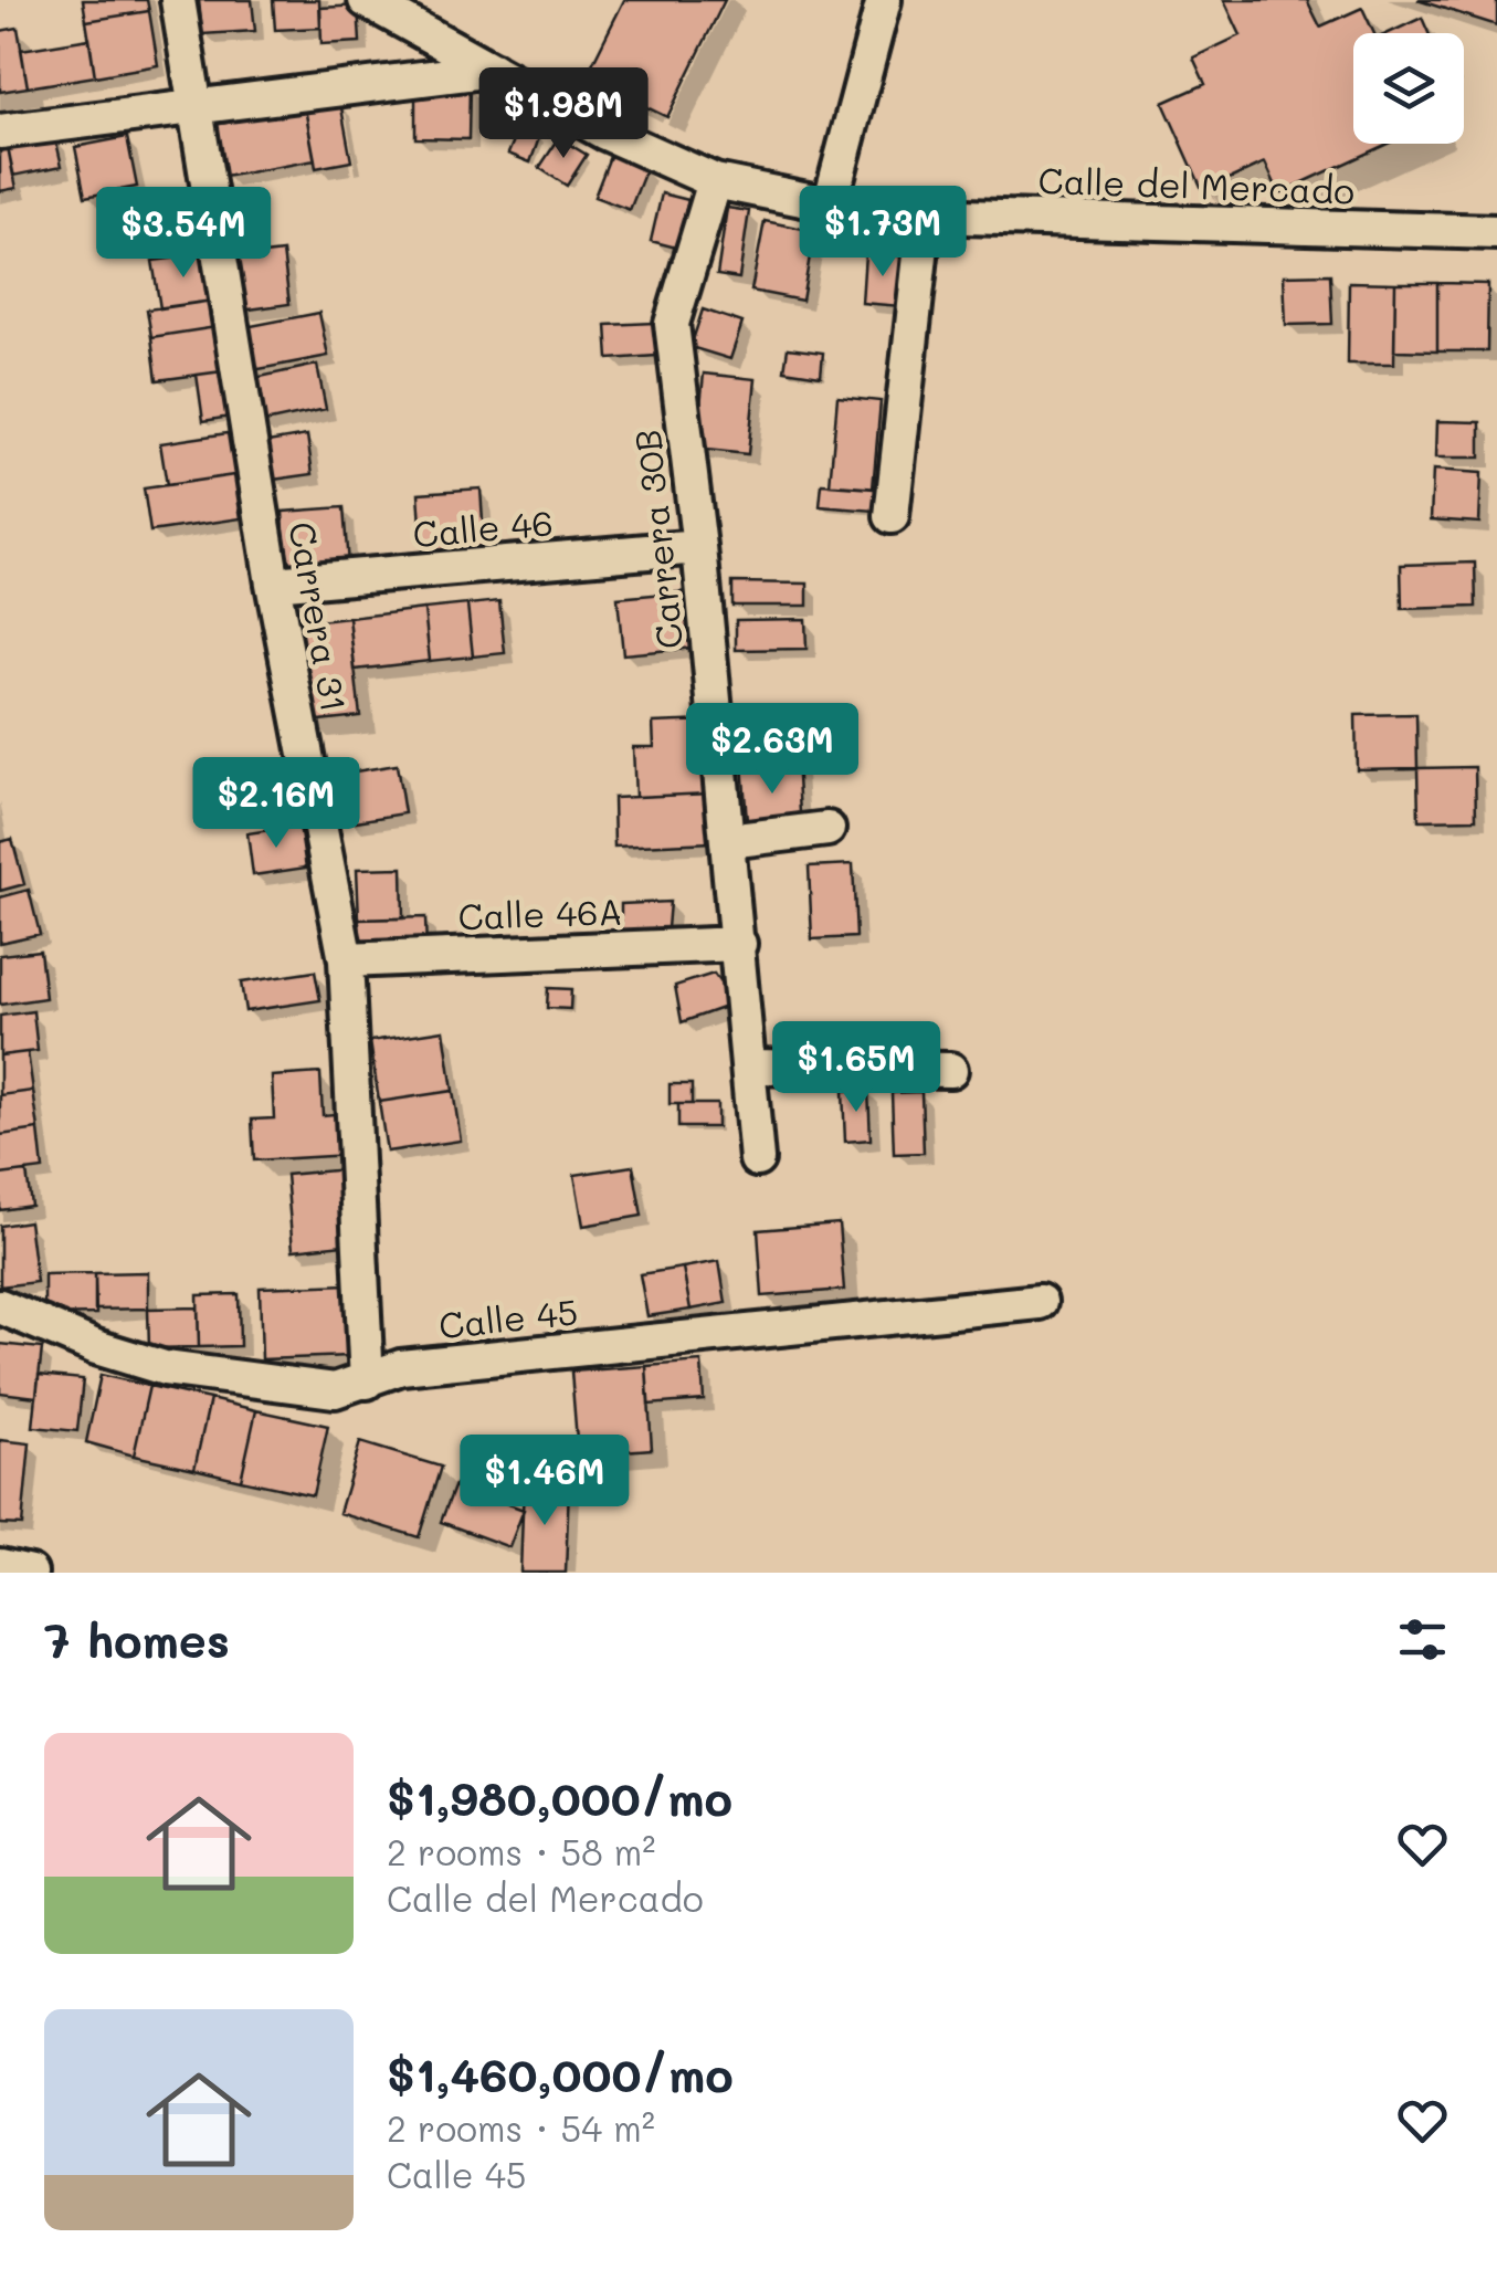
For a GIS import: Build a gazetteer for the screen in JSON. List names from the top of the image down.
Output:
{
  "streets": {
    "street": [
      "Calle del Mercado",
      "Calle 46",
      "Carrera 30B",
      "Carrera 31",
      "Calle 46A",
      "Calle 45"
    ]
  },
  "crossings": [
    ["Calle del Mercado", "Carrera 30B"],
    ["Calle 46", "Carrera 30B"],
    ["Calle 46", "Carrera 31"],
    ["Carrera 30B", "Calle 46A"],
    ["Carrera 31", "Calle 46A"],
    ["Carrera 31", "Calle 45"]
  ],
  "page": {
    "price": [
      "$1.98M",
      "$1.73M",
      "$3.54M",
      "$2.63M",
      "$2.16M",
      "$1.65M",
      "$1.46M"
    ],
    "heading": "7 homes",
    "list": [
      {
        "name": "$1,980,000/mo",
        "note": "2 rooms · 58 m² · Calle del Mercado"
      },
      {
        "name": "$1,460,000/mo",
        "note": "2 rooms · 54 m² · Calle 45"
      }
    ]
  }
}
